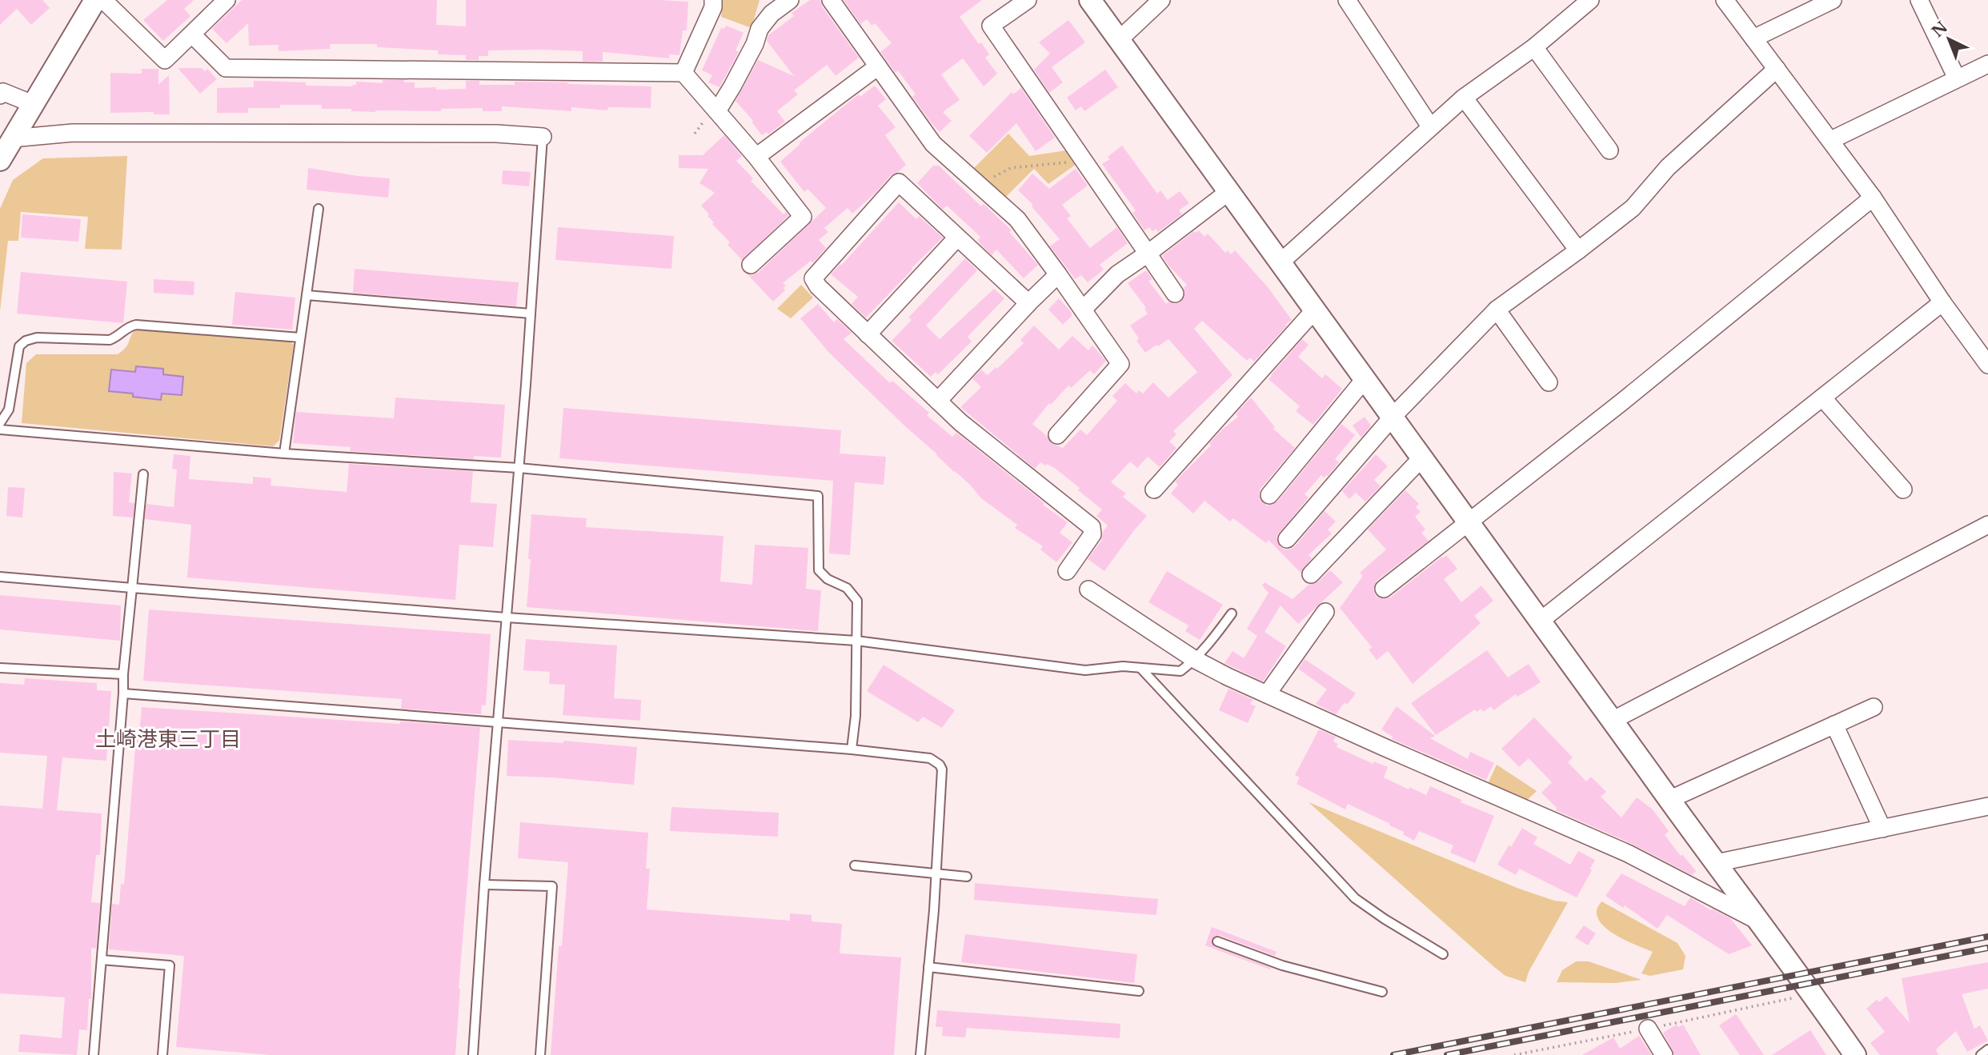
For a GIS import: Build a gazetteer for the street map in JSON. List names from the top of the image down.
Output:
{
  "districts": ["土崎港東三丁目"],
  "north": "top left"
}
